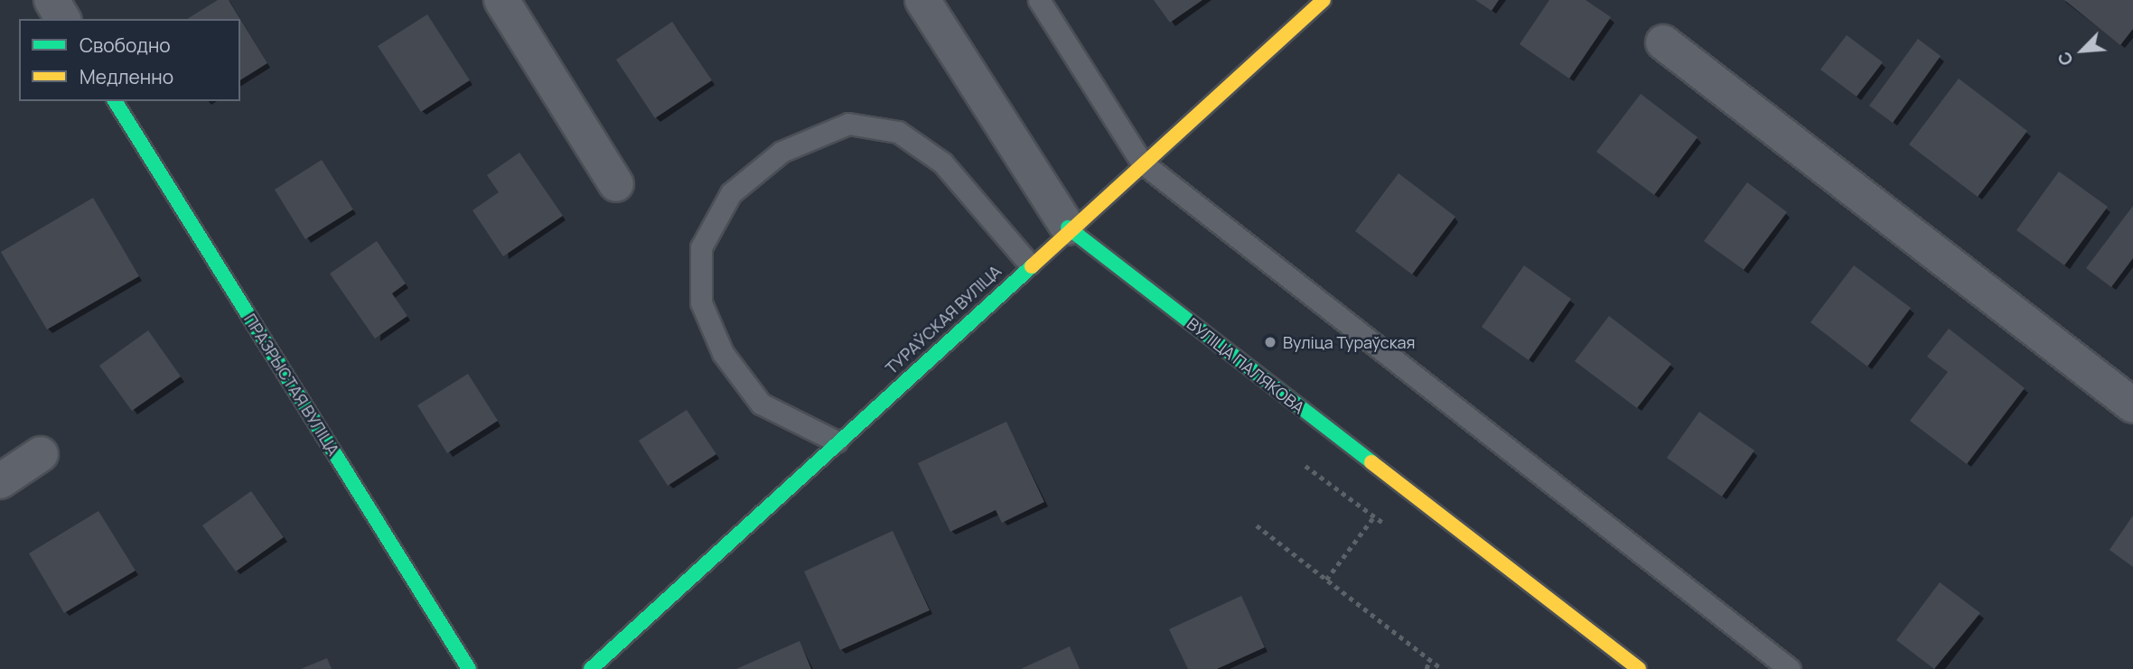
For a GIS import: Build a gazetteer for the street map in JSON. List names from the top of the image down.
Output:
{
  "streets": {
    "street": ["ТУРАЎСКАЯ ВУЛІЦА", "ВУЛІЦА ПАЛЯКОВА", "ПРАЗРЫСТАЯ ВУЛІЦА"]
  },
  "crossings": [
    ["ТУРАЎСКАЯ ВУЛІЦА", "ВУЛІЦА ПАЛЯКОВА"]
  ],
  "places": ["Вуліца Тураўская"],
  "legend": ["Свободно", "Медленно"],
  "north": "bottom left"
}
